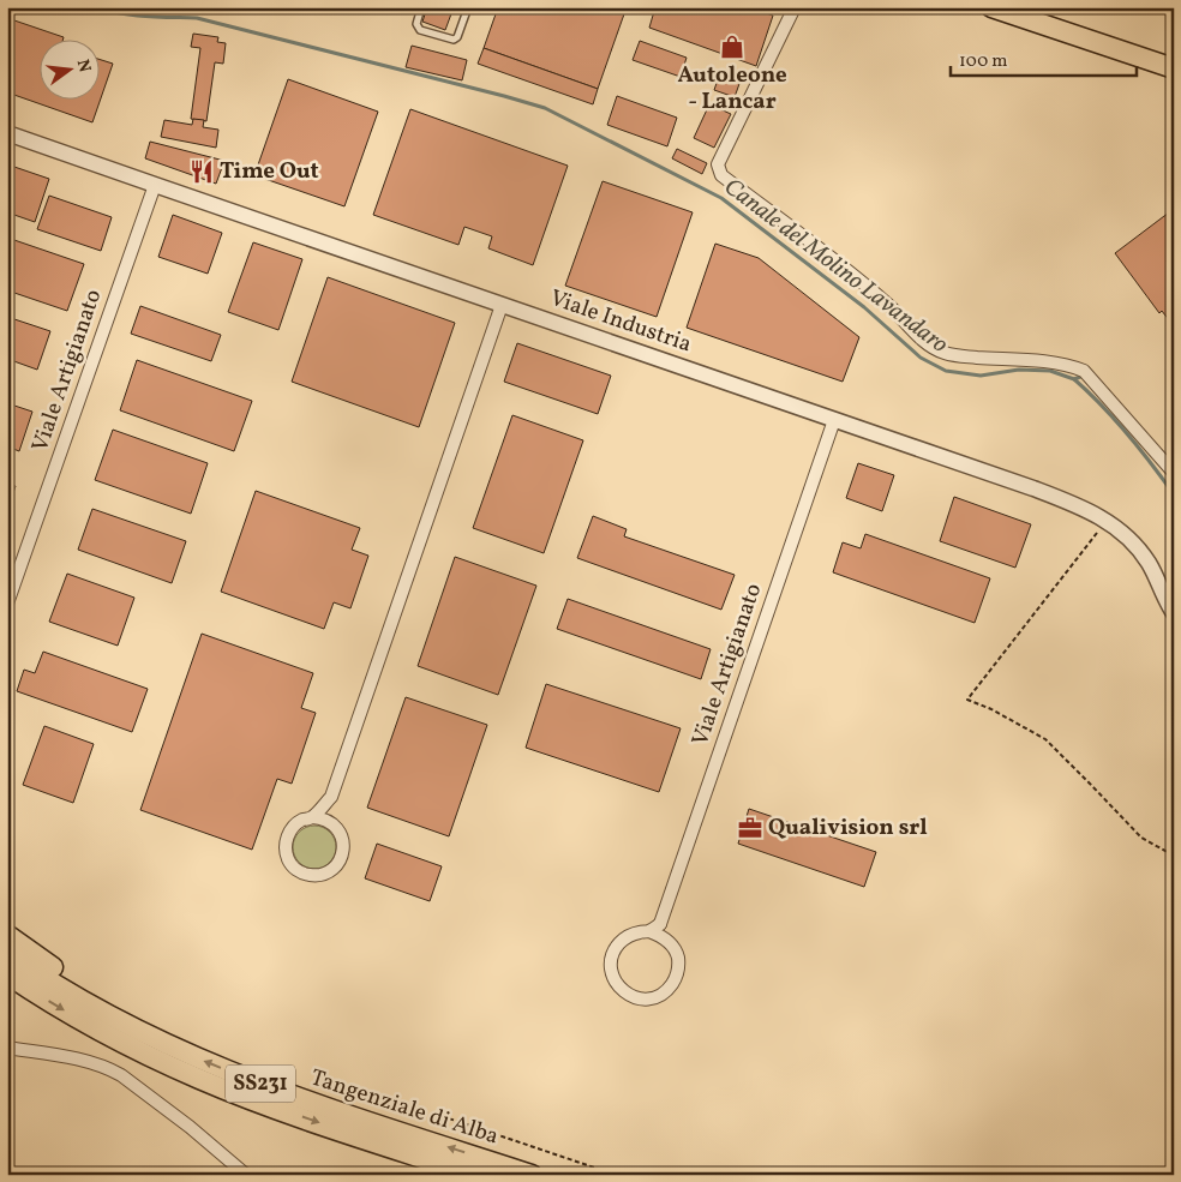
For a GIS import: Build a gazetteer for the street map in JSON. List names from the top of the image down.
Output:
{
  "streets": {
    "main road": ["SS231", "Tangenziale di Alba"],
    "street": ["Viale Industria", "Viale Artigianato"]
  },
  "crossings": [
    ["Viale Industria", "Viale Artigianato"]
  ],
  "water": ["Canale del Molino Lavandaro"],
  "places": {
    "shop": ["Autoleone - Lancar"],
    "restaurant": ["Time Out"],
    "office": ["Qualivision srl"]
  },
  "scale_bar": "100 m",
  "north": "right"
}
